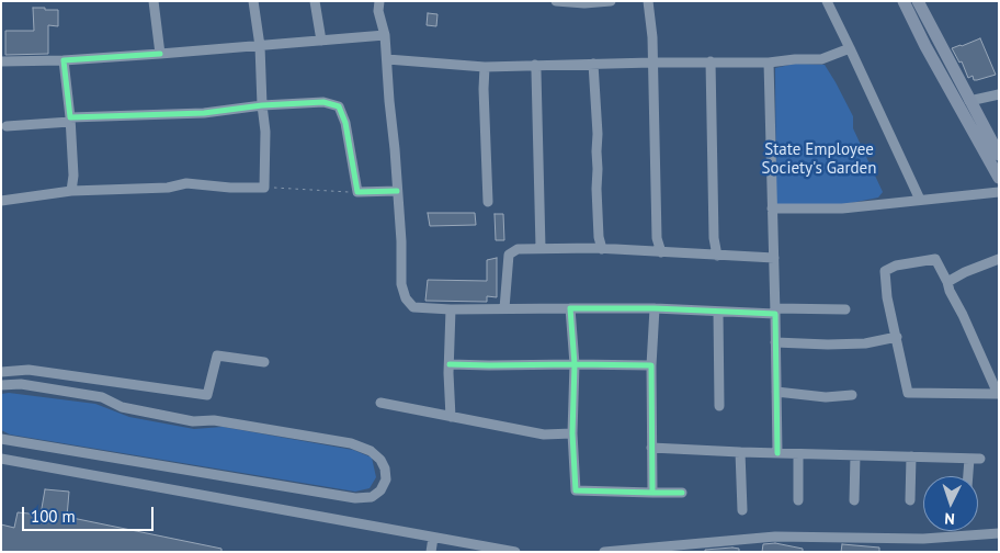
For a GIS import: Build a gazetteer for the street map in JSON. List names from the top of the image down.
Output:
{
  "parks": ["State Employee Society's Garden"],
  "scale_bar": "100 m",
  "north": "bottom"
}
